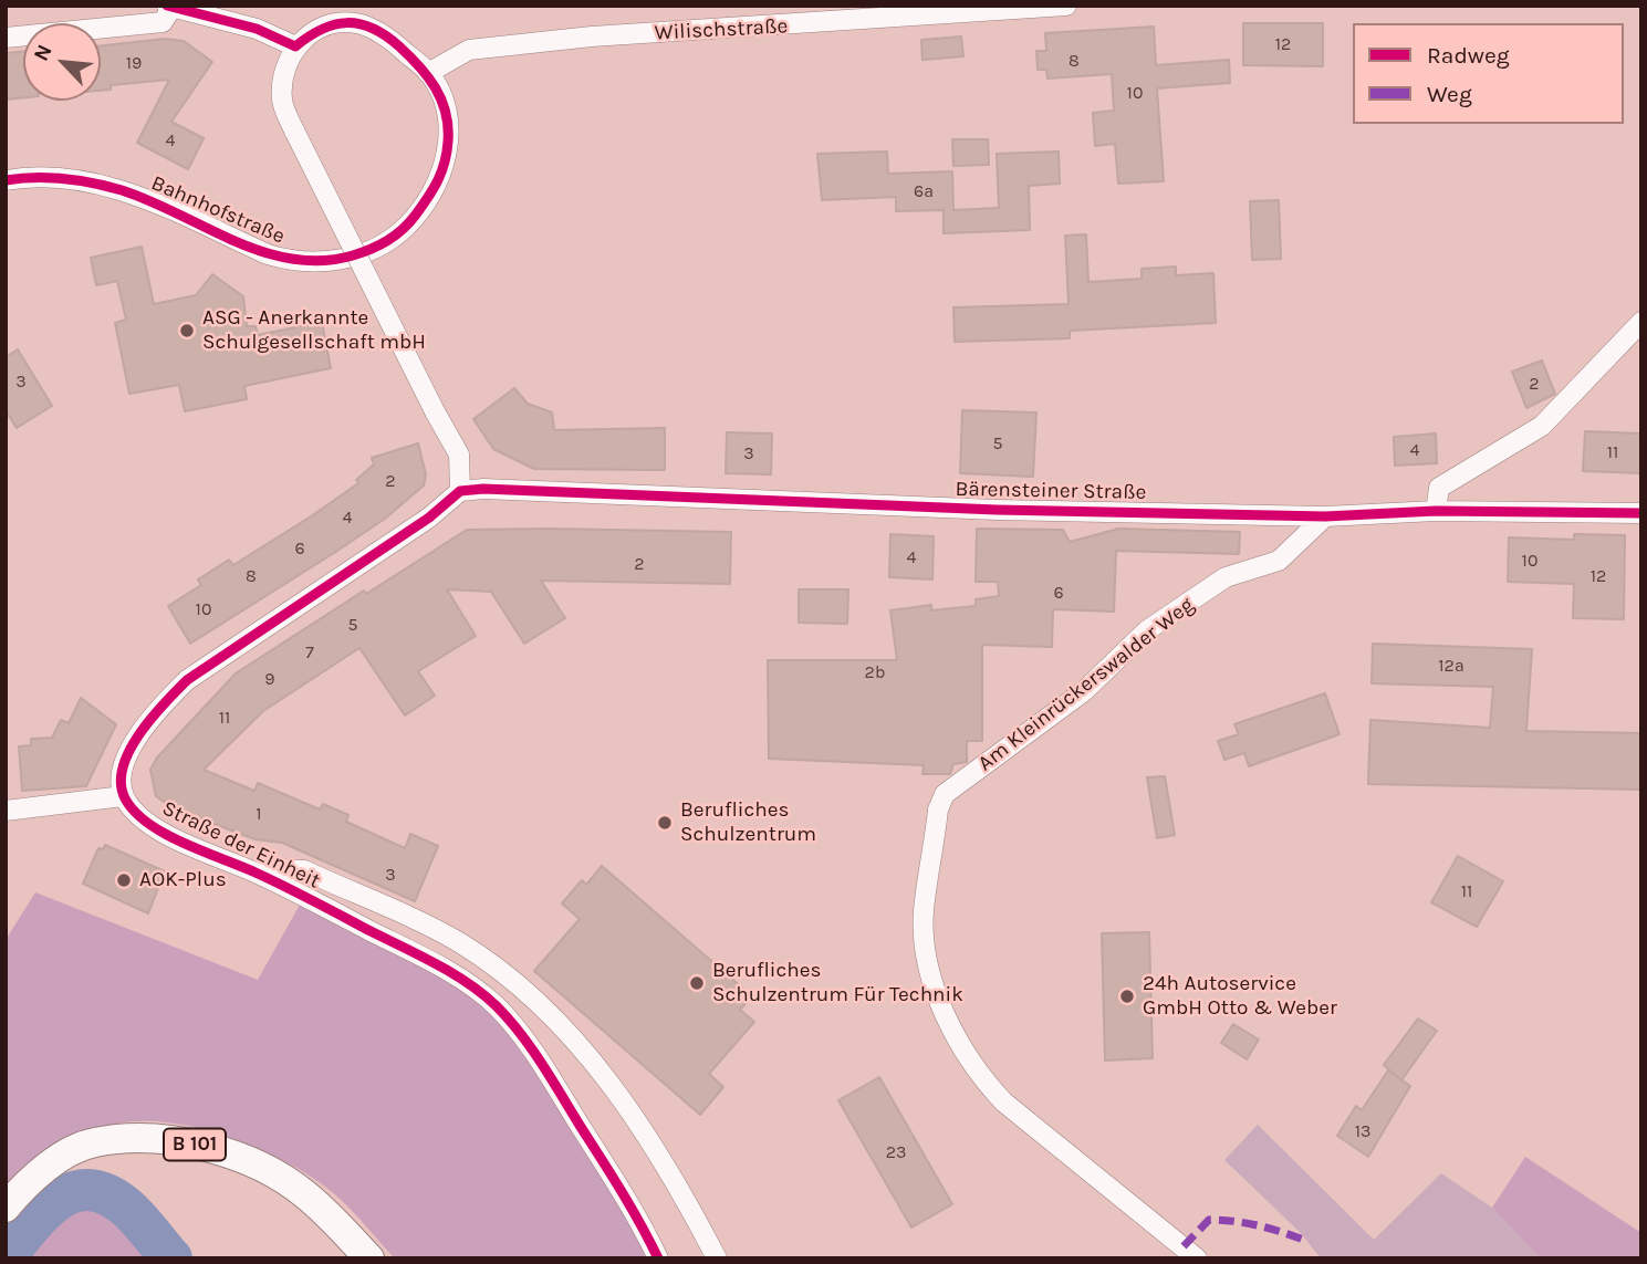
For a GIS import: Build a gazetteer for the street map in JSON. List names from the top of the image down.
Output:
{
  "streets": {
    "main road": ["B 101"],
    "street": [
      "Wilischstraße",
      "Bahnhofstraße",
      "Bärensteiner Straße",
      "Am Kleinrückerswalder Weg",
      "Straße der Einheit"
    ]
  },
  "crossings": [
    ["Wilischstraße", "Bahnhofstraße"],
    ["Bärensteiner Straße", "Am Kleinrückerswalder Weg"]
  ],
  "places": [
    "ASG - Anerkannte Schulgesellschaft mbH",
    "Berufliches Schulzentrum",
    "AOK-Plus",
    "Berufliches Schulzentrum Für Technik",
    "24h Autoservice GmbH Otto & Weber"
  ],
  "house_numbers": [
    "12",
    "8",
    "19",
    "10",
    "4",
    "6a",
    "3",
    "2",
    "5",
    "4",
    "11",
    "3",
    "2",
    "4",
    "6",
    "4",
    "10",
    "2",
    "8",
    "12",
    "6",
    "10",
    "5",
    "7",
    "12a",
    "2b",
    "9",
    "11",
    "1",
    "3",
    "11",
    "13",
    "23"
  ],
  "legend": ["Radweg", "Weg"],
  "north": "top left"
}
